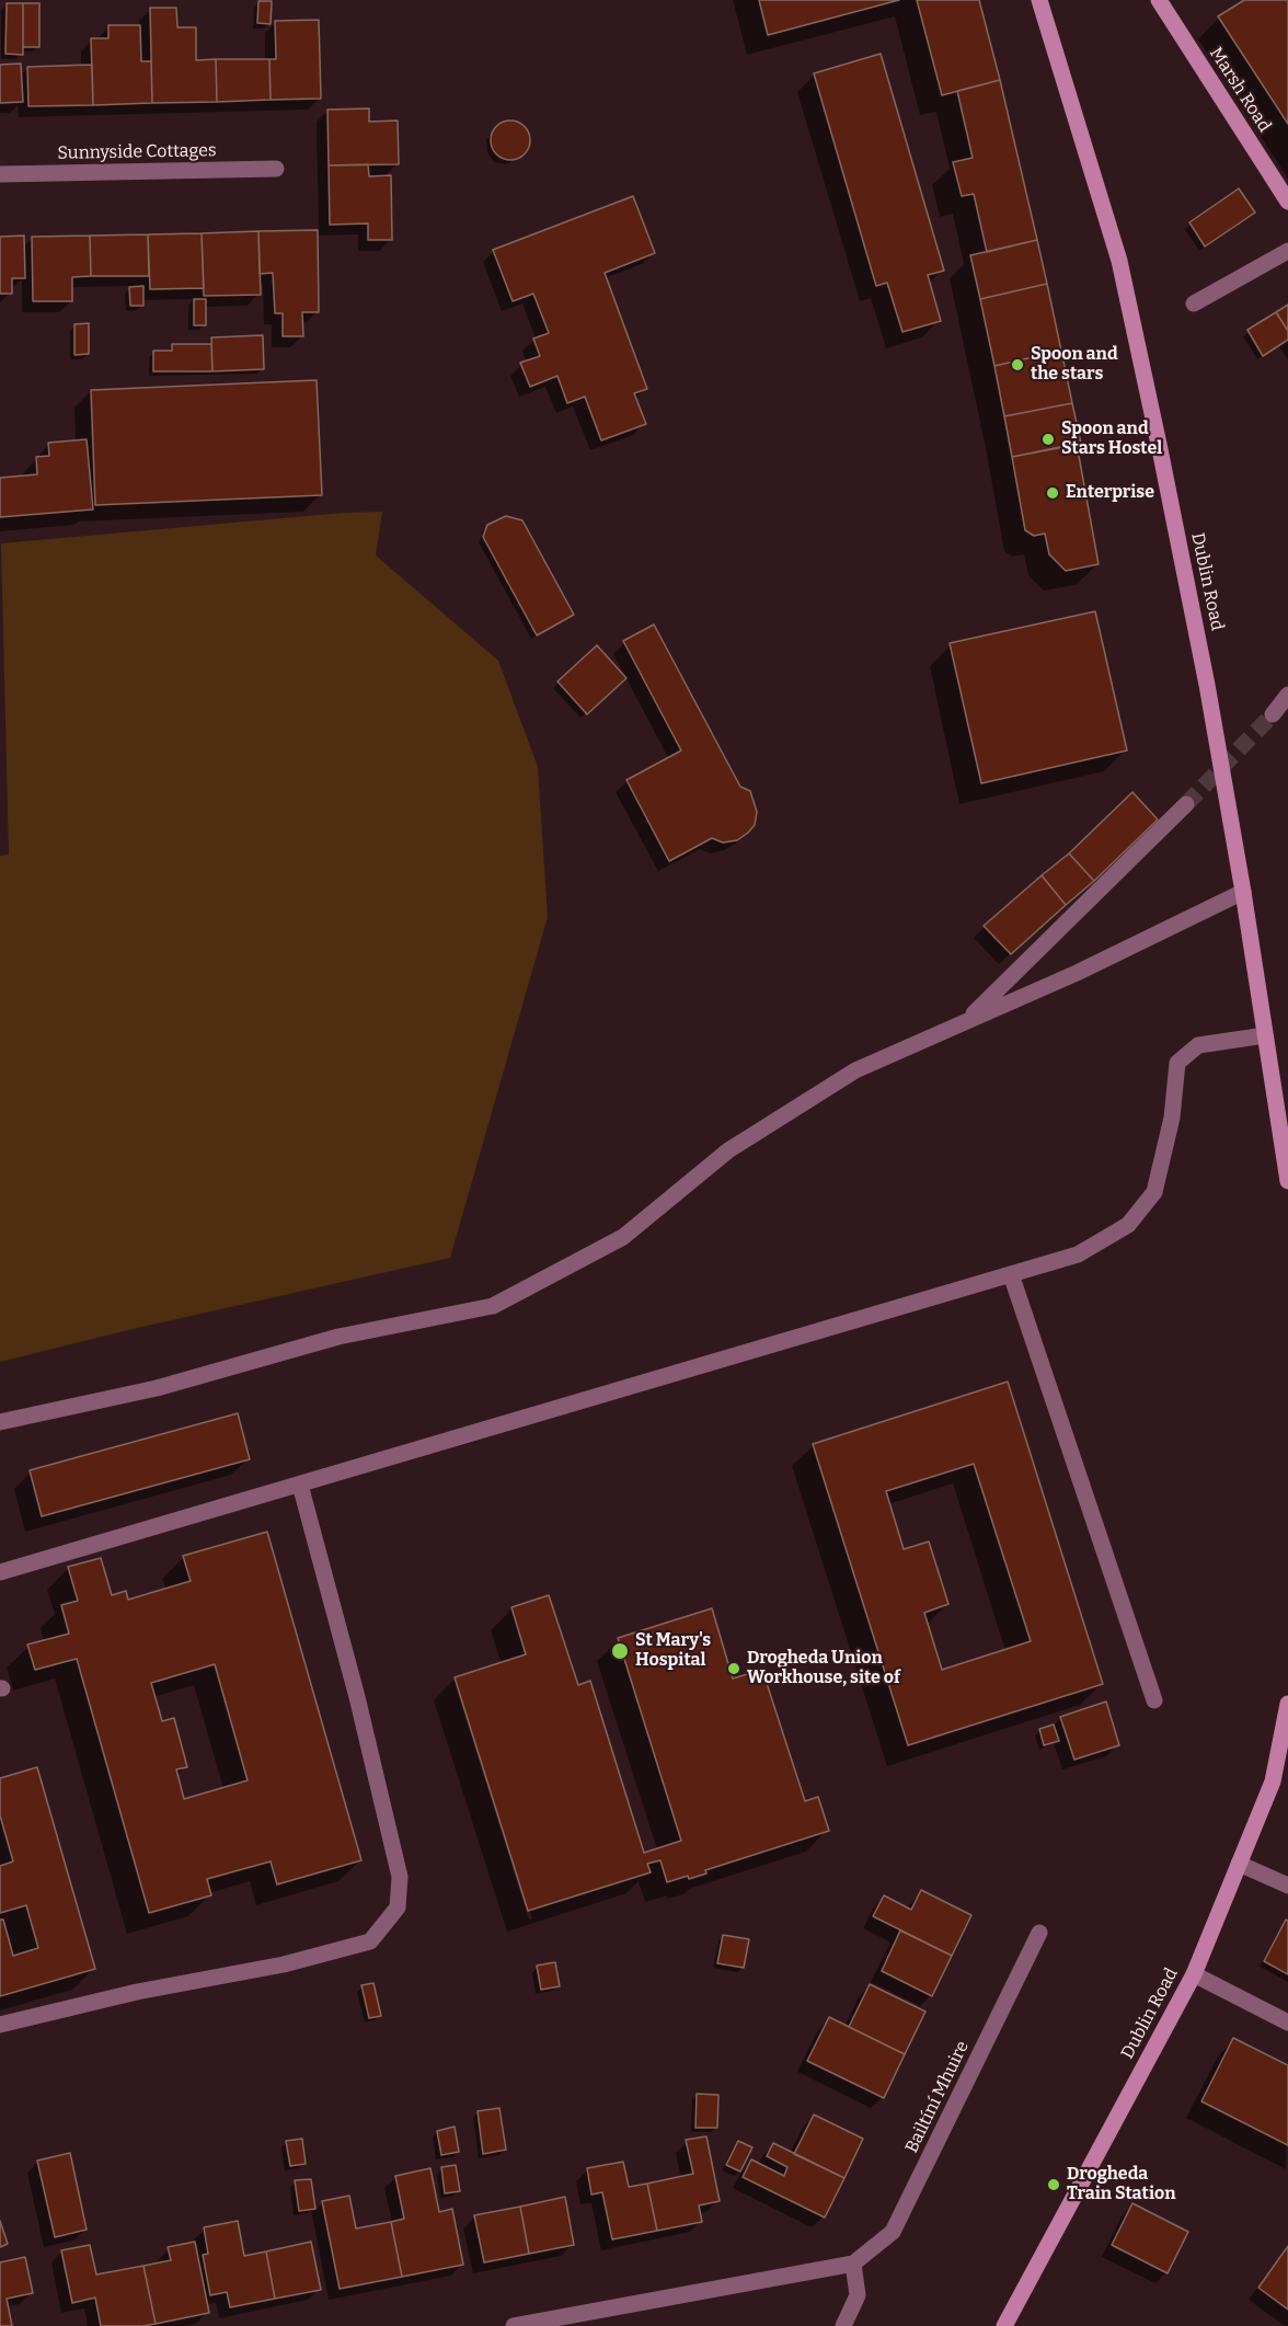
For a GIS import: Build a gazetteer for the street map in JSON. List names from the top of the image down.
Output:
{
  "streets": {
    "main road": ["Marsh Road", "Dublin Road"],
    "street": ["Sunnyside Cottages", "Bailtíní Mhuire"]
  },
  "places": [
    "Spoon and the stars",
    "Spoon and Stars Hostel",
    "Enterprise",
    "St Mary's Hospital",
    "Drogheda Union Workhouse, site of",
    "Drogheda Train Station"
  ]
}
